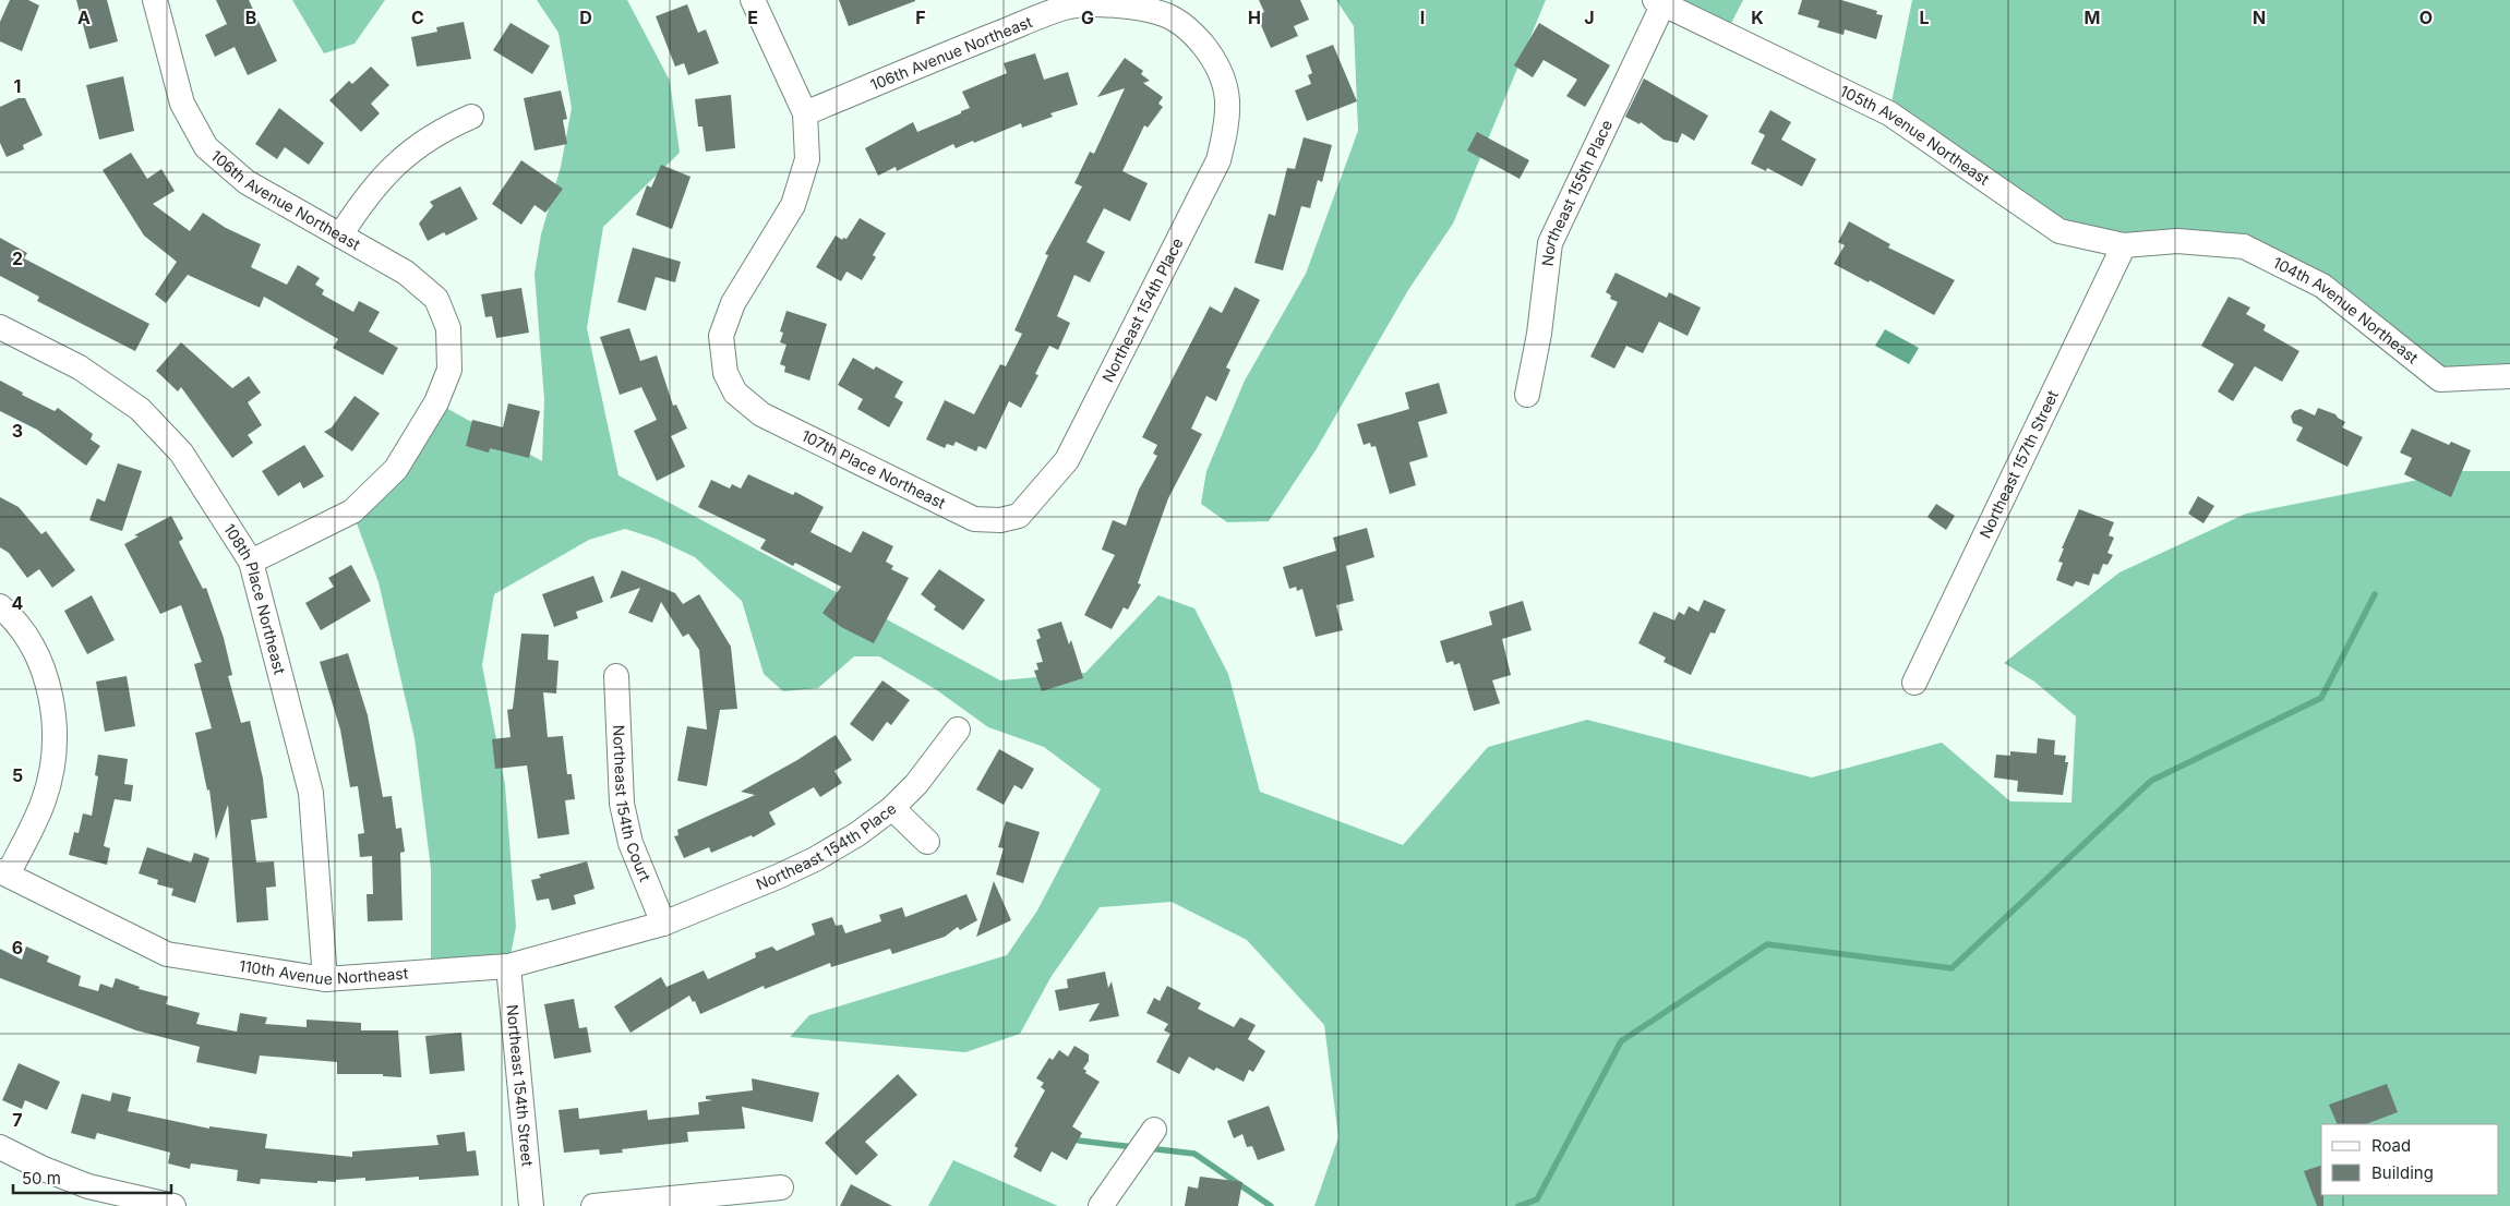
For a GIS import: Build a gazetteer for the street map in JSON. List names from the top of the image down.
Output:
{
  "streets": {
    "street": [
      "106th Avenue Northeast",
      "105th Avenue Northeast",
      "Northeast 155th Place",
      "Northeast 154th Place",
      "104th Avenue Northeast",
      "Northeast 157th Street",
      "107th Place Northeast",
      "108th Place Northeast",
      "Northeast 154th Court",
      "110th Avenue Northeast",
      "Northeast 154th Street"
    ]
  },
  "crossings": [
    ["106th Avenue Northeast", "Northeast 154th Place"],
    ["106th Avenue Northeast", "107th Place Northeast"],
    ["106th Avenue Northeast", "108th Place Northeast"],
    ["105th Avenue Northeast", "Northeast 155th Place"],
    ["105th Avenue Northeast", "104th Avenue Northeast"],
    ["105th Avenue Northeast", "Northeast 157th Street"],
    ["Northeast 154th Place", "107th Place Northeast"],
    ["Northeast 154th Place", "Northeast 154th Court"],
    ["Northeast 154th Place", "110th Avenue Northeast"],
    ["108th Place Northeast", "110th Avenue Northeast"],
    ["Northeast 154th Court", "110th Avenue Northeast"],
    ["110th Avenue Northeast", "Northeast 154th Street"]
  ],
  "legend": ["Road", "Building"],
  "scale_bar": "50 m",
  "grid": {
    "columns": [
      "A",
      "B",
      "C",
      "D",
      "E",
      "F",
      "G",
      "H",
      "I",
      "J",
      "K",
      "L",
      "M",
      "N",
      "O"
    ],
    "rows": [
      "1",
      "2",
      "3",
      "4",
      "5",
      "6",
      "7"
    ]
  }
}
